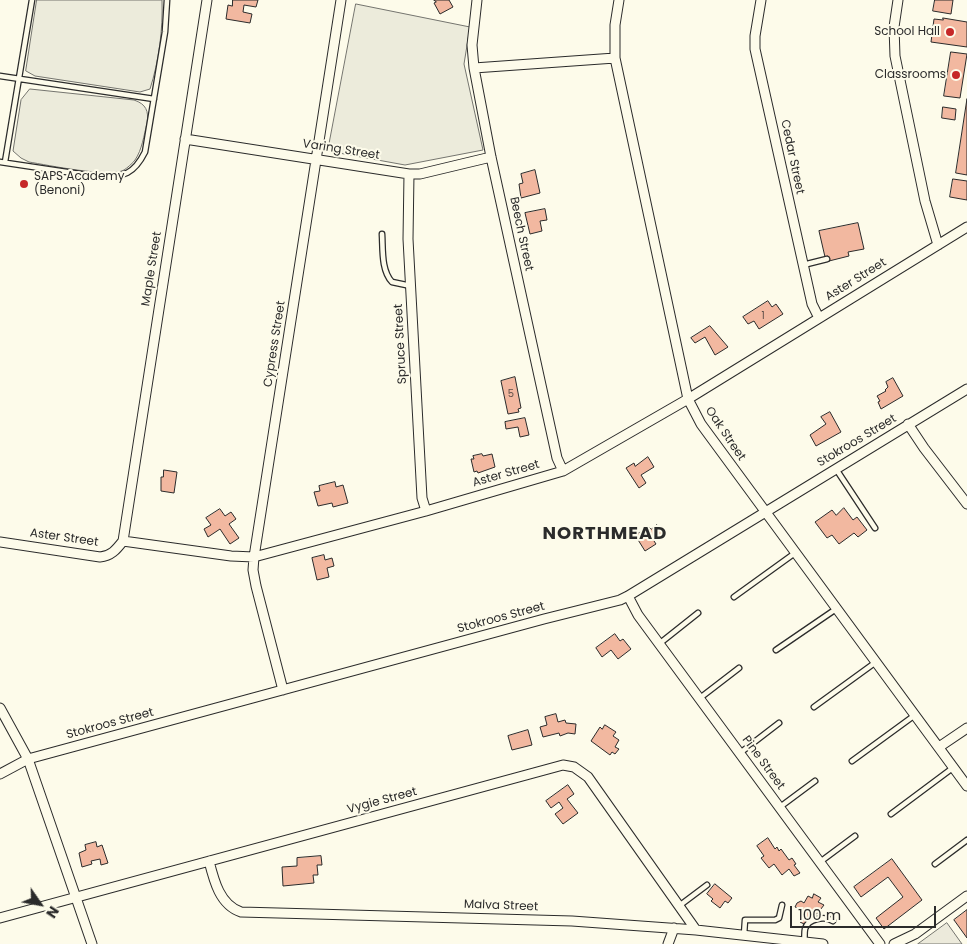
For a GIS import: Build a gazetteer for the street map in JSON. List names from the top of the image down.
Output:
{
  "streets": {
    "street": [
      "Varing Street",
      "Cedar Street",
      "Beech Street",
      "Maple Street",
      "Aster Street",
      "Cypress Street",
      "Spruce Street",
      "Oak Street",
      "Stokroos Street",
      "Pine Street",
      "Vygie Street",
      "Malva Street"
    ]
  },
  "crossings": [
    ["Varing Street", "Beech Street"],
    ["Varing Street", "Maple Street"],
    ["Varing Street", "Cypress Street"],
    ["Varing Street", "Spruce Street"],
    ["Cedar Street", "Aster Street"],
    ["Beech Street", "Aster Street"],
    ["Maple Street", "Aster Street"],
    ["Aster Street", "Cypress Street"],
    ["Aster Street", "Spruce Street"],
    ["Aster Street", "Oak Street"],
    ["Cypress Street", "Stokroos Street"],
    ["Oak Street", "Stokroos Street"],
    ["Stokroos Street", "Pine Street"],
    ["Vygie Street", "Malva Street"]
  ],
  "districts": ["NORTHMEAD"],
  "places": ["School Hall", "Classrooms", "SAPS Academy (Benoni)"],
  "house_numbers": ["1", "5"],
  "scale_bar": "100 m",
  "north": "bottom right"
}
